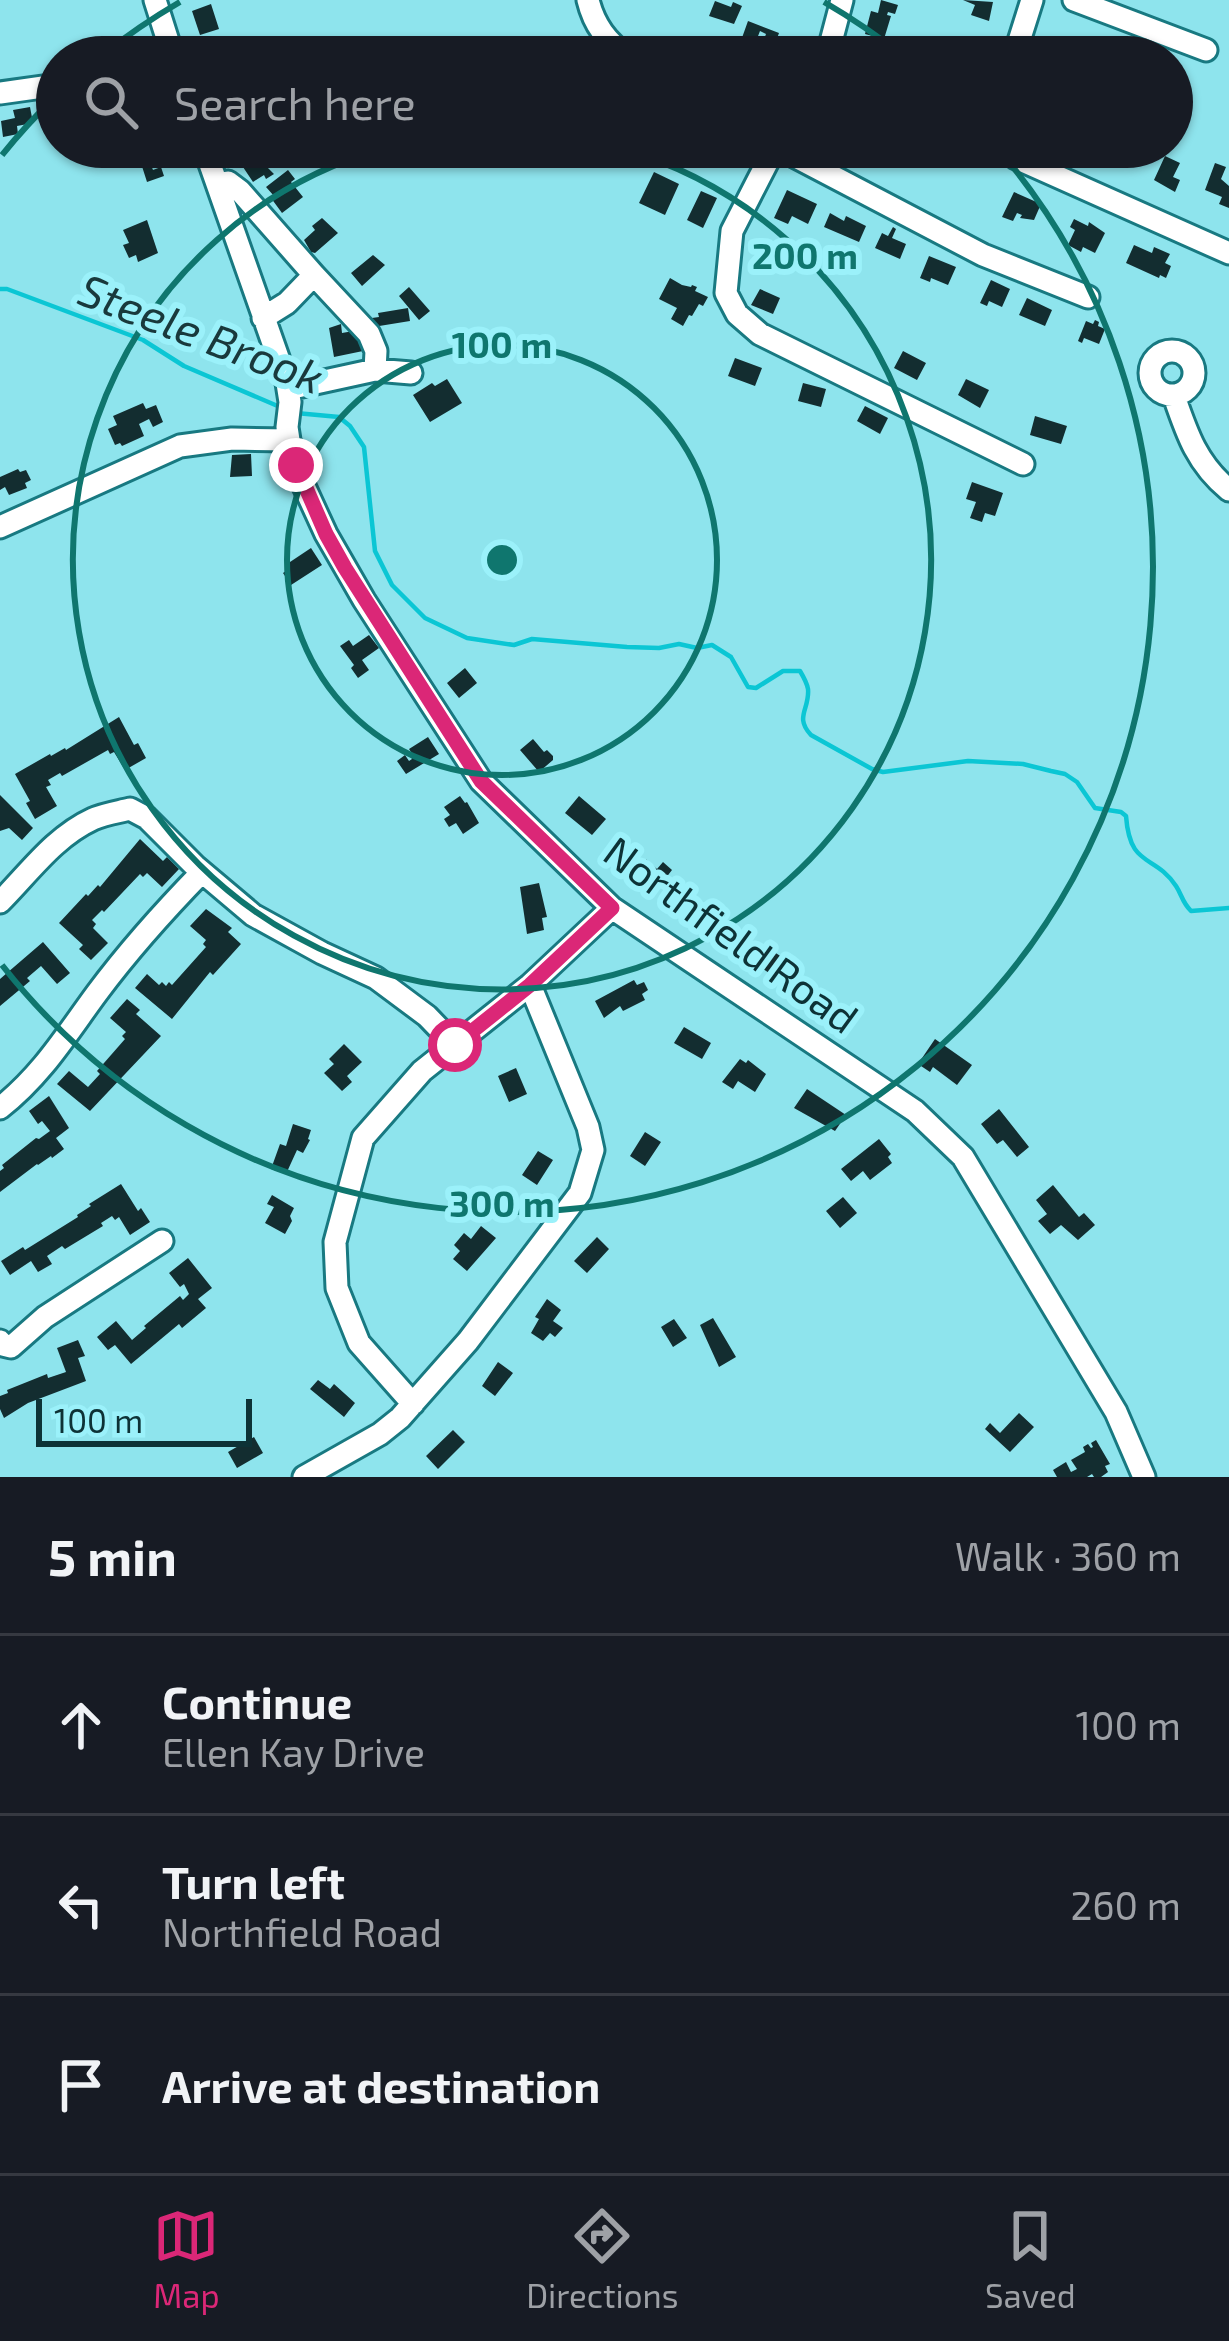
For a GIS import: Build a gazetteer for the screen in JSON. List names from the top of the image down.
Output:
{
  "streets": {
    "street": ["Northfield Road"]
  },
  "water": ["Steele Brook"],
  "scale_bar": "100 m",
  "page": {
    "search": "Search here",
    "scale": "100 m",
    "heading": ["5 min", "Walk · 360 m"],
    "list": [
      ["Continue", "Ellen Kay Drive", "100 m"],
      ["Turn left", "Northfield Road", "260 m"],
      "Arrive at destination"
    ],
    "nav": ["Map", "Directions", "Saved"]
  },
  "rings": ["200 m", "100 m", "300 m"]
}
